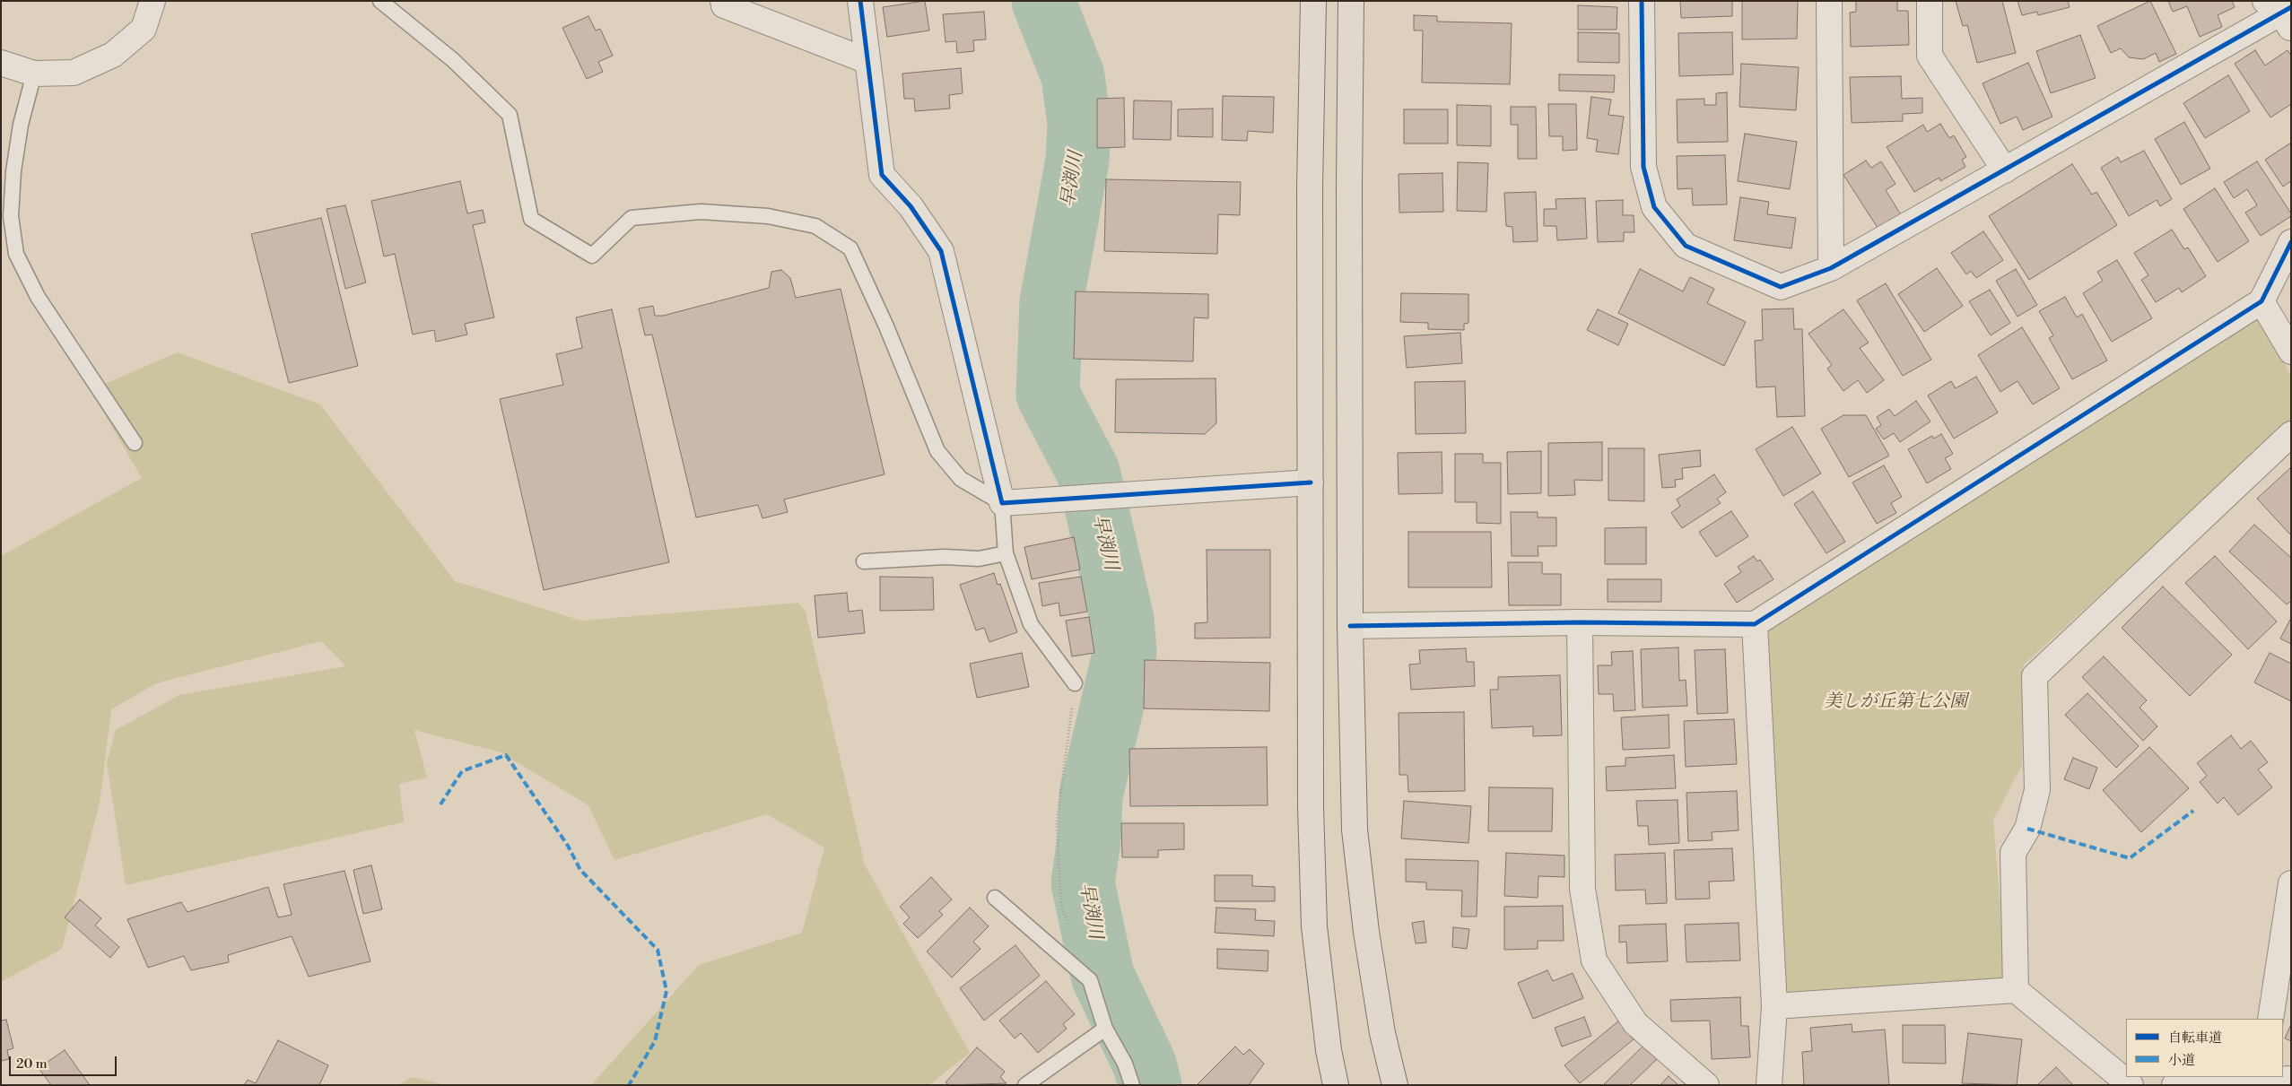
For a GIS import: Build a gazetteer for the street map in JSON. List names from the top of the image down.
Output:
{
  "water": ["早渕川"],
  "parks": ["美しが丘第七公園"],
  "legend": ["自転車道", "小道"],
  "scale_bar": "20 m"
}
